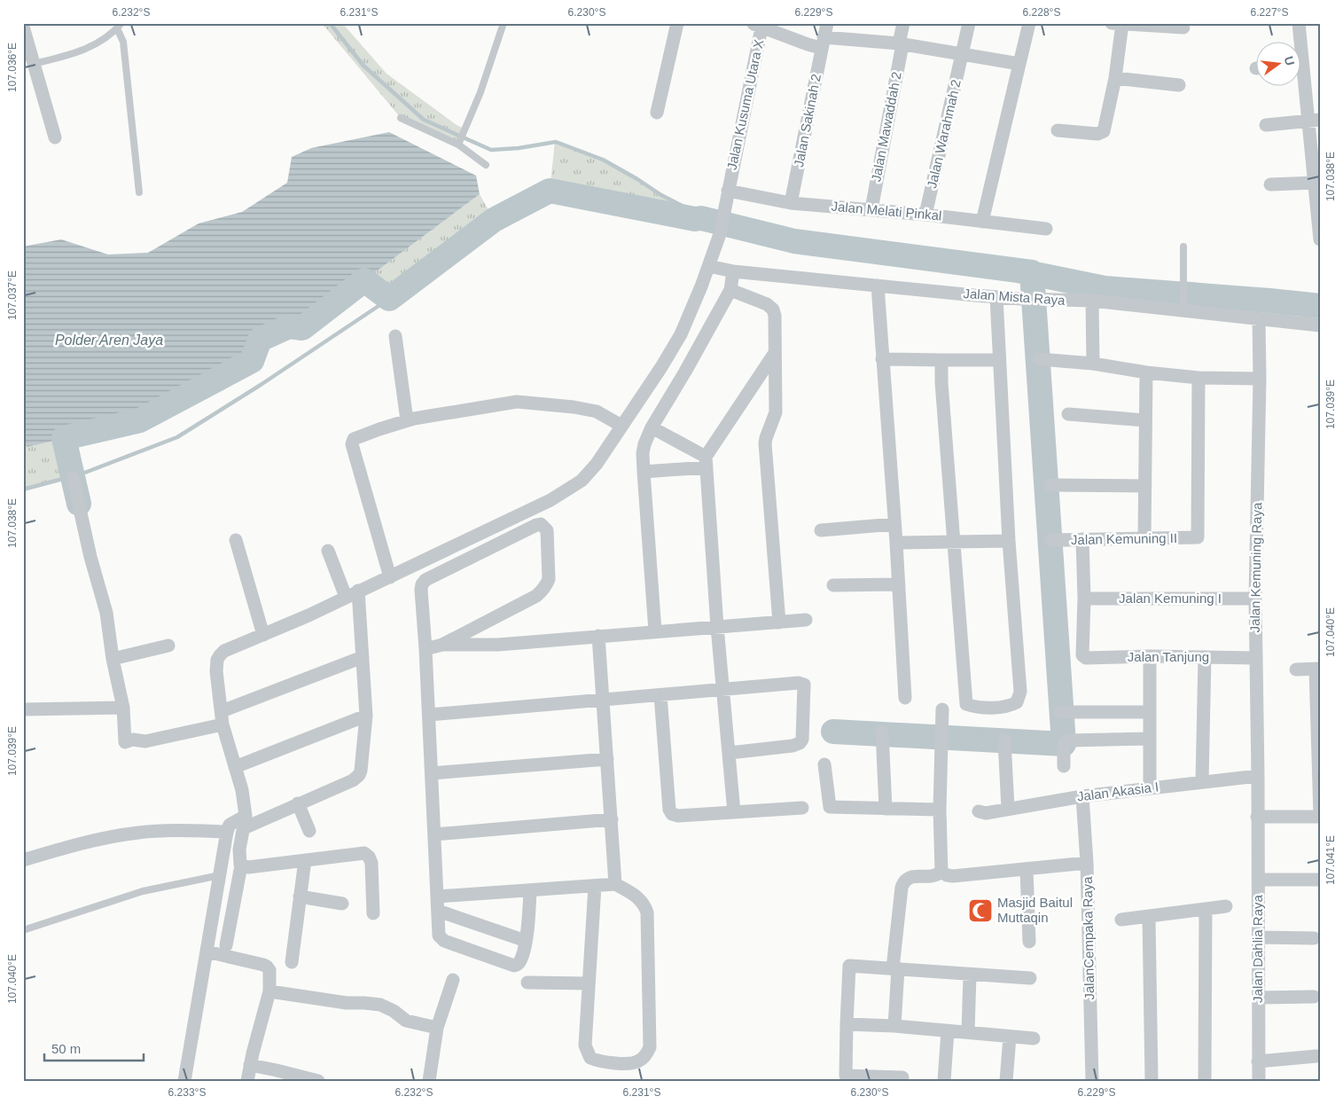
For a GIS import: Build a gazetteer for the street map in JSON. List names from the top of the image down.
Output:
{
  "streets": {
    "street": [
      "Jalan Kusuma Utara X",
      "Jalan Sakinah 2",
      "Jalan Mawaddah 2",
      "Jalan Warahmah 2",
      "Jalan Melati Pinkal",
      "Jalan Mista Raya",
      "Jalan Kemuning II",
      "Jalan Kemuning Raya",
      "Jalan Kemuning I",
      "Jalan Tanjung",
      "Jalan Akasia I",
      "JalanCempaka Raya",
      "Jalan Dahlia Raya"
    ]
  },
  "crossings": [
    ["Jalan Kusuma Utara X", "Jalan Melati Pinkal"],
    ["Jalan Kusuma Utara X", "Jalan Mista Raya"],
    ["Jalan Sakinah 2", "Jalan Melati Pinkal"],
    ["Jalan Mawaddah 2", "Jalan Melati Pinkal"],
    ["Jalan Warahmah 2", "Jalan Melati Pinkal"],
    ["Jalan Mista Raya", "Jalan Kemuning Raya"],
    ["Jalan Kemuning Raya", "Jalan Kemuning I"],
    ["Jalan Kemuning Raya", "Jalan Tanjung"],
    ["Jalan Kemuning Raya", "Jalan Akasia I"],
    ["Jalan Kemuning Raya", "Jalan Dahlia Raya"],
    ["Jalan Kemuning I", "Jalan Tanjung"],
    ["Jalan Akasia I", "JalanCempaka Raya"]
  ],
  "water": ["Polder Aren Jaya"],
  "places": {
    "mosque": ["Masjid Baitul Muttaqin"]
  },
  "scale_bar": "50 m",
  "north": "right",
  "coordinates": [
    "6.232°S",
    "6.231°S",
    "6.230°S",
    "6.229°S",
    "6.228°S",
    "6.227°S",
    "107.036°E",
    "107.038°E",
    "107.037°E",
    "107.039°E",
    "107.040°E",
    "107.041°E",
    "6.233°S"
  ]
}
